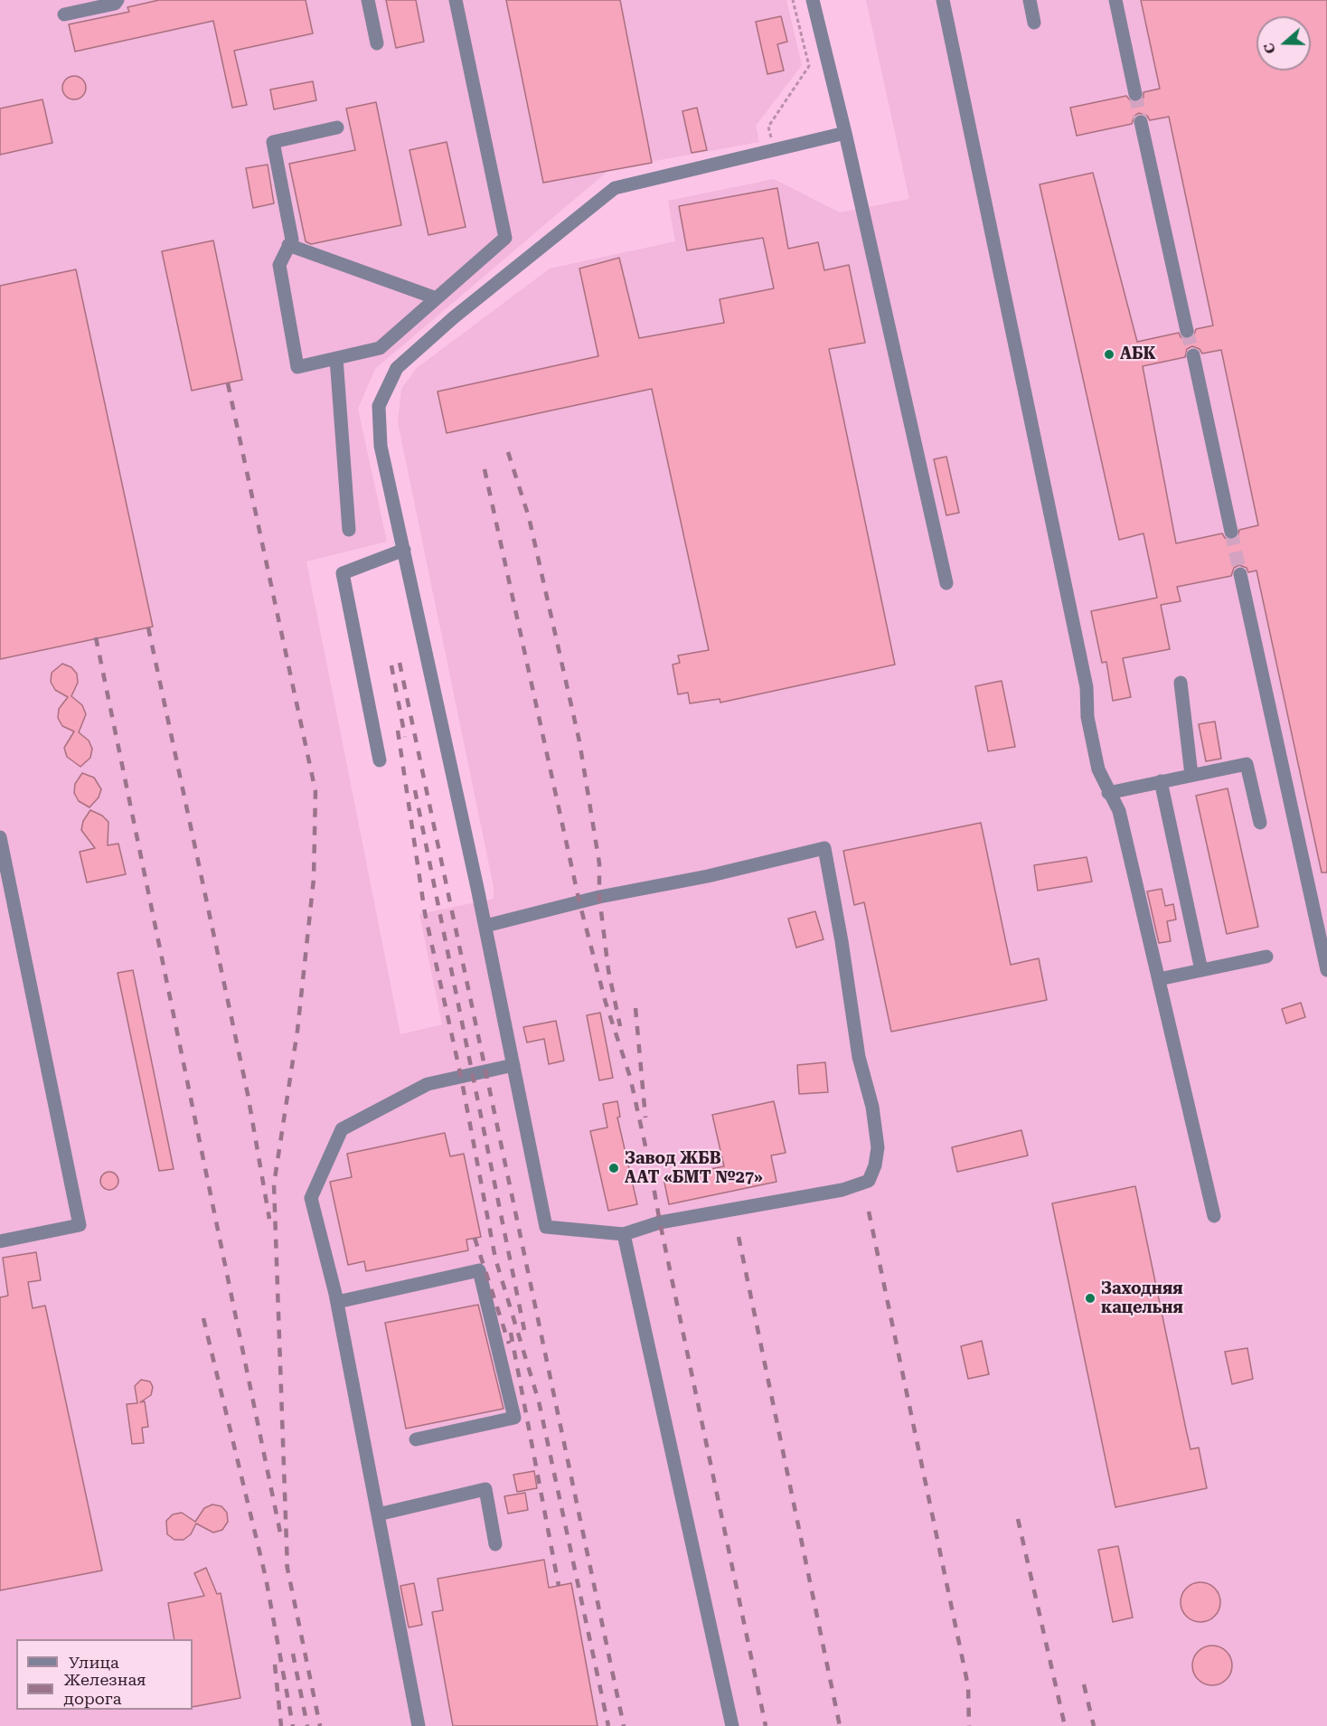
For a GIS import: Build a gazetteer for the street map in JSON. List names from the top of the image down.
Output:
{
  "places": ["АБК", "Завод ЖБВ ААТ «БМТ №27»", "Заходняя кацельня"],
  "legend": ["Улица", "Железная дорога"],
  "north": "left"
}
